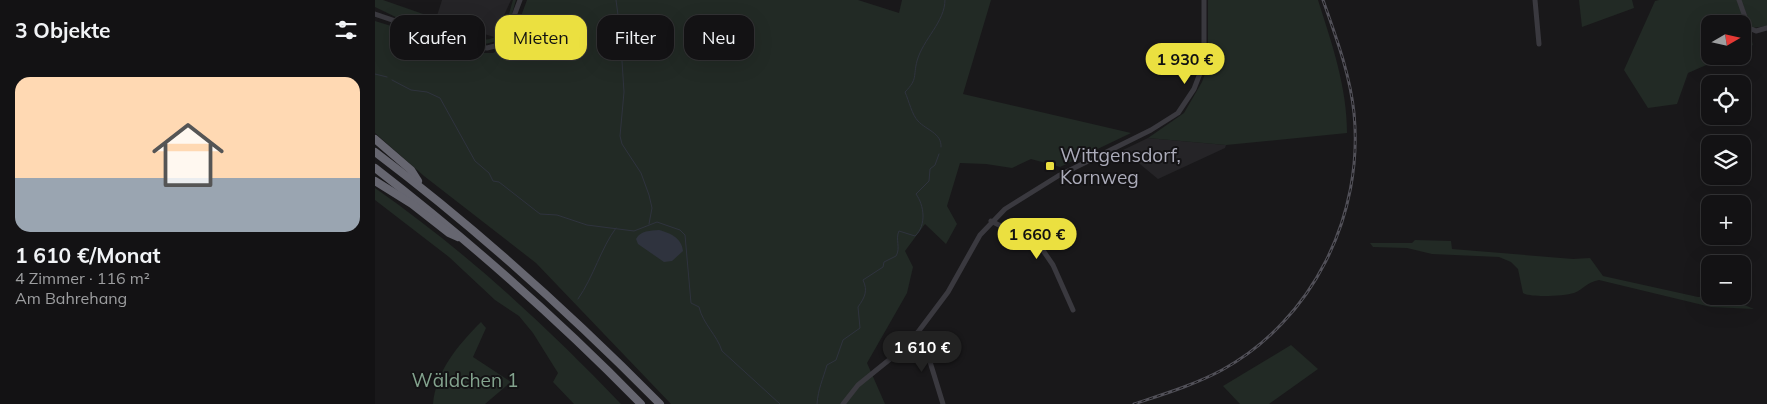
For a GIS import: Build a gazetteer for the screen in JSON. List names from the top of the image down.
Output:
{
  "parks": ["Wäldchen 1"],
  "places": {
    "transit": ["Wittgensdorf, Kornweg"]
  },
  "north": "right",
  "page": {
    "heading": "3 Objekte",
    "map_buttons": ["+", "−"],
    "chip": [
      "Kaufen",
      "Mieten",
      "Filter",
      "Neu"
    ],
    "price": ["1 930 €", "1 660 €", "1 610 €"],
    "list": [
      {
        "name": "1 610 €/Monat",
        "note": "4 Zimmer · 116 m² · Am Bahrehang"
      }
    ]
  }
}
